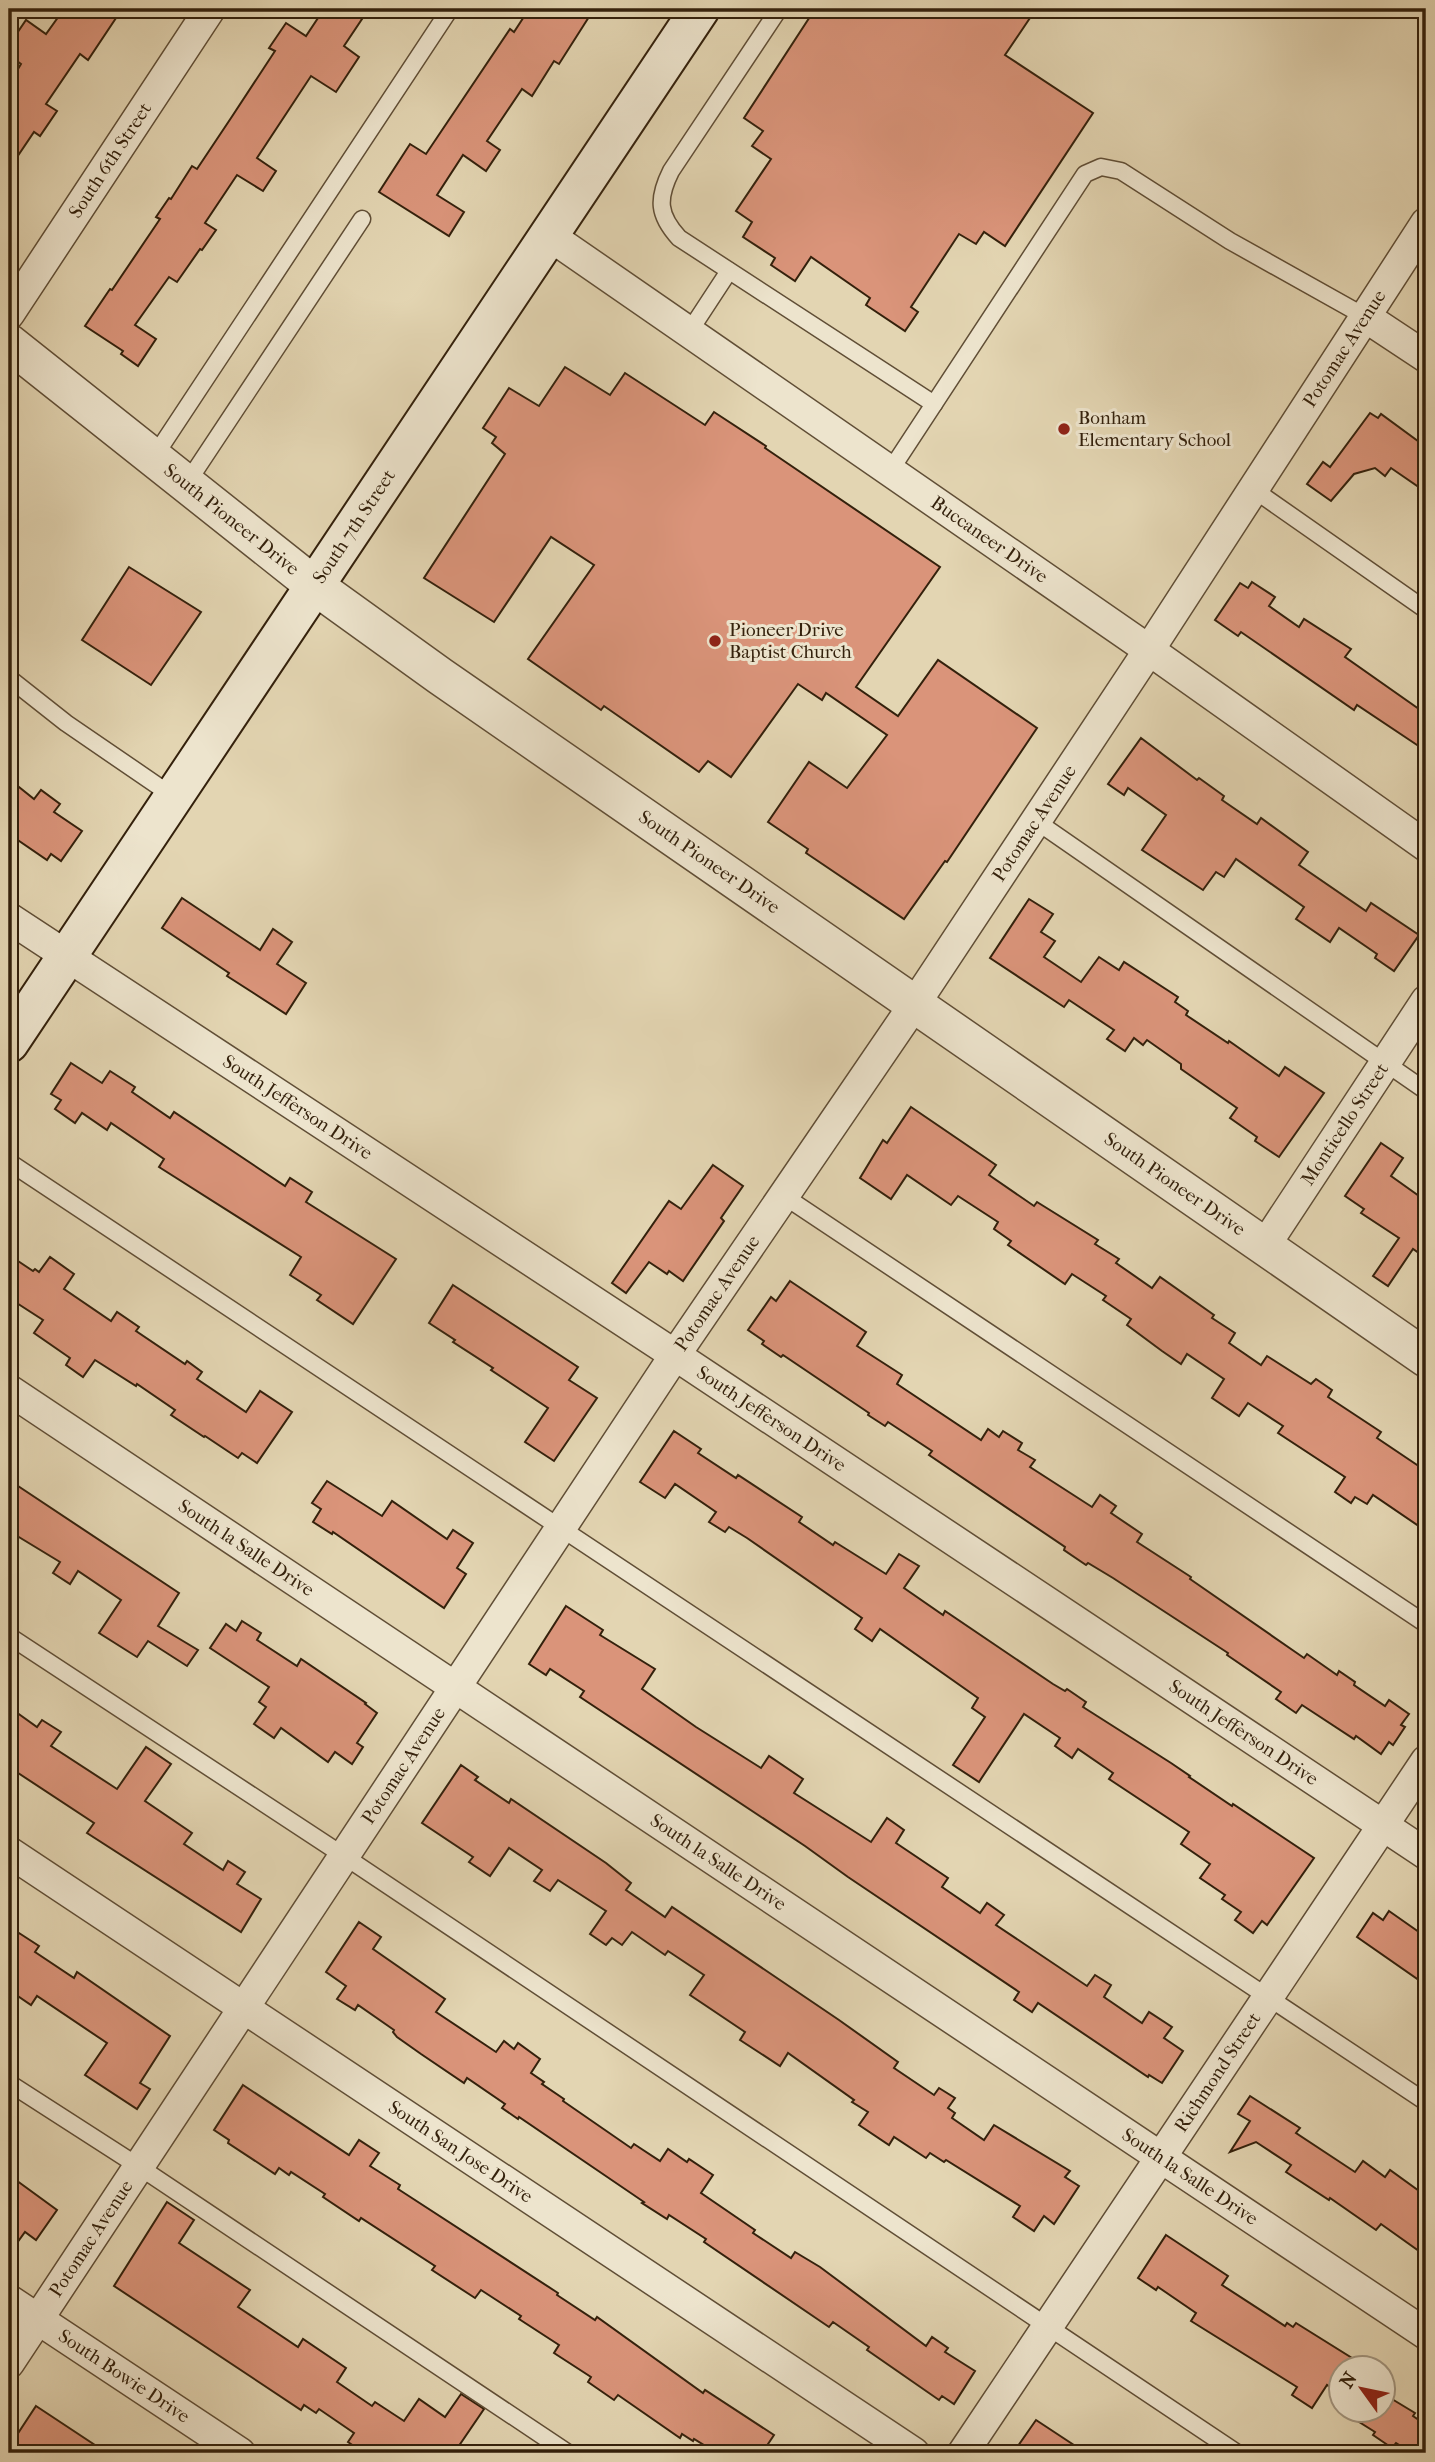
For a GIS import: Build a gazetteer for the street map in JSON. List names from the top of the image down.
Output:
{
  "streets": {
    "main road": ["South 7th Street"],
    "street": [
      "South 6th Street",
      "Potomac Avenue",
      "South Pioneer Drive",
      "Buccaneer Drive",
      "South Jefferson Drive",
      "Monticello Street",
      "South la Salle Drive",
      "Richmond Street",
      "South San Jose Drive",
      "South Bowie Drive"
    ]
  },
  "crossings": [
    ["Potomac Avenue", "South Pioneer Drive"],
    ["Potomac Avenue", "Buccaneer Drive"],
    ["Potomac Avenue", "South Jefferson Drive"],
    ["Potomac Avenue", "South la Salle Drive"],
    ["Potomac Avenue", "South San Jose Drive"],
    ["Potomac Avenue", "South Bowie Drive"],
    ["South Pioneer Drive", "South 7th Street"],
    ["South Pioneer Drive", "Monticello Street"],
    ["South 7th Street", "Buccaneer Drive"],
    ["South 7th Street", "South Jefferson Drive"],
    ["South Jefferson Drive", "Richmond Street"],
    ["South la Salle Drive", "Richmond Street"]
  ],
  "places": ["Bonham Elementary School", "Pioneer Drive Baptist Church"],
  "north": "top left"
}
